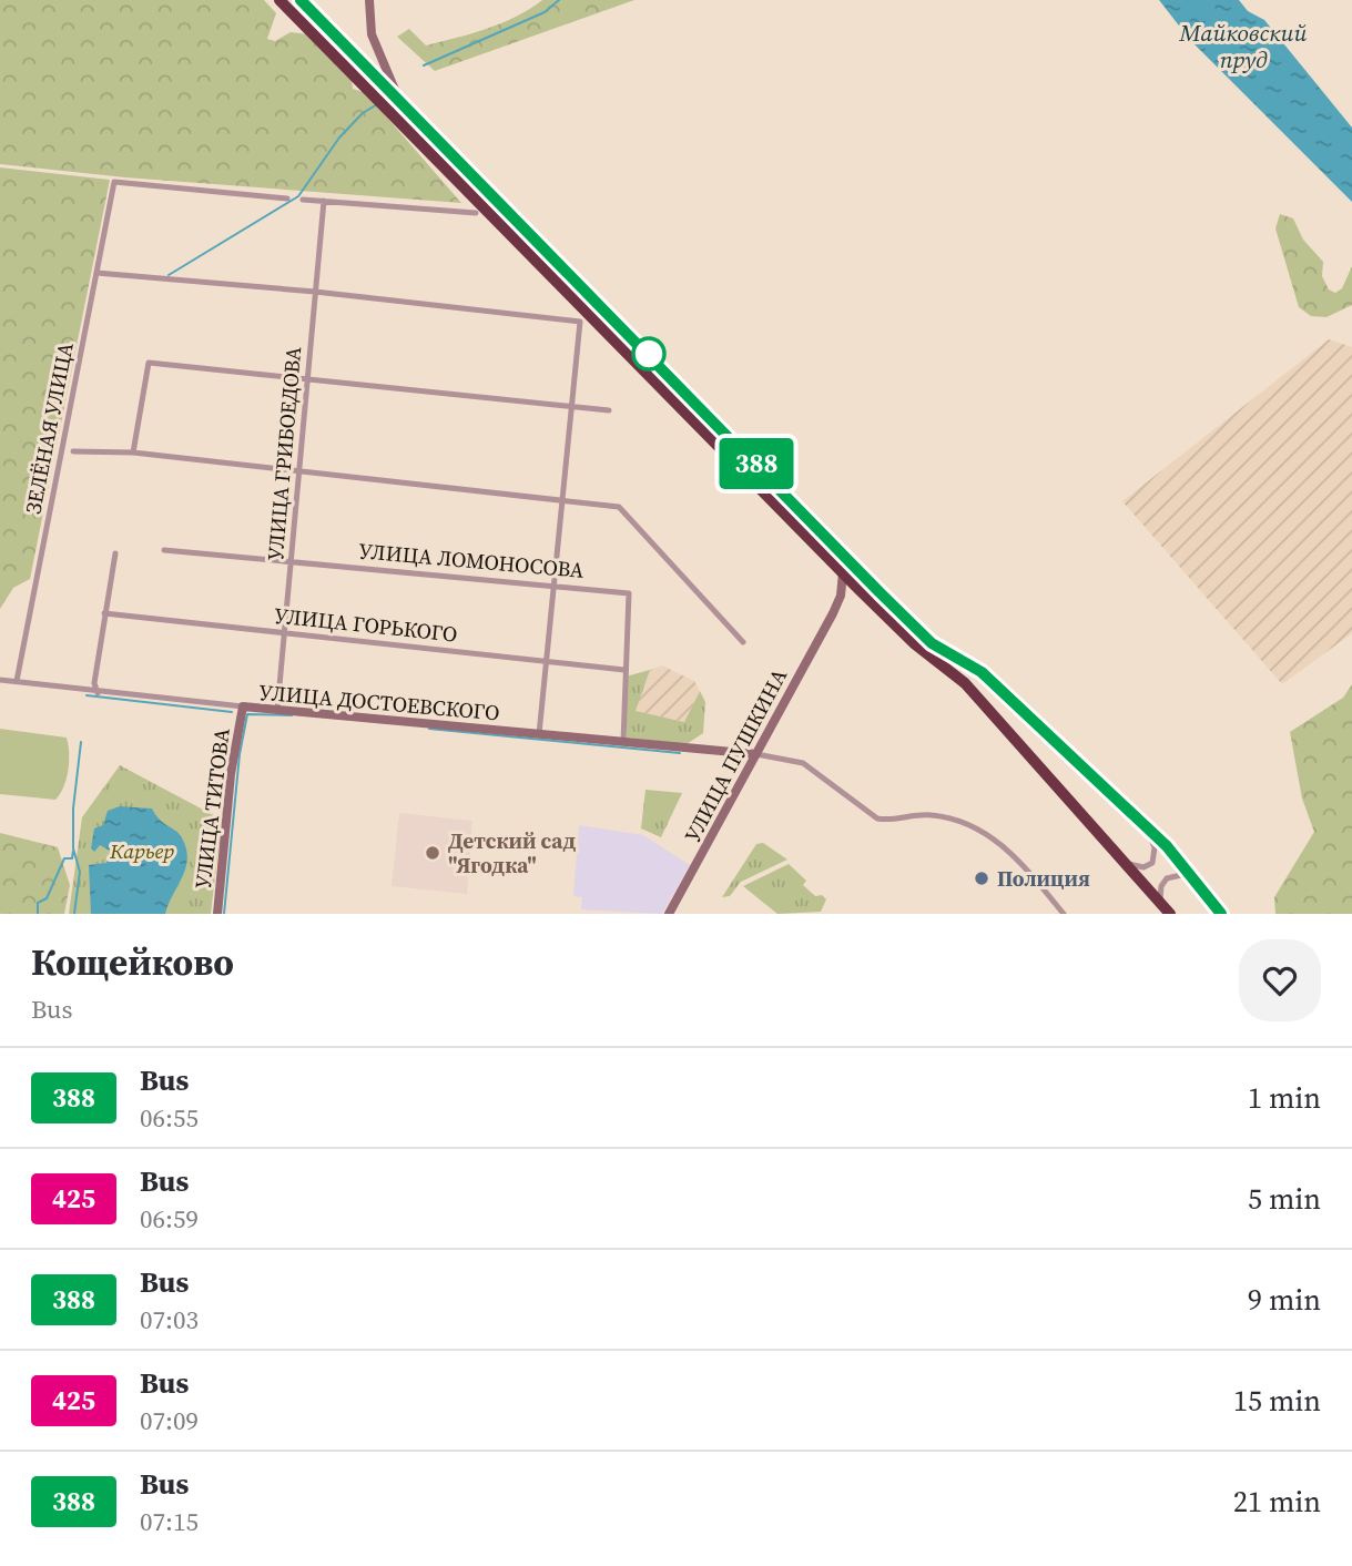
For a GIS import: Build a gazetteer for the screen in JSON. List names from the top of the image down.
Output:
{
  "streets": {
    "street": [
      "ЗЕЛЁНАЯ УЛИЦА",
      "УЛИЦА ГРИБОЕДОВА",
      "УЛИЦА ЛОМОНОСОВА",
      "УЛИЦА ГОРЬКОГО",
      "УЛИЦА ДОСТОЕВСКОГО",
      "УЛИЦА ПУШКИНА",
      "УЛИЦА ТИТОВА"
    ]
  },
  "crossings": [
    ["ЗЕЛЁНАЯ УЛИЦА", "УЛИЦА ДОСТОЕВСКОГО"],
    ["УЛИЦА ГРИБОЕДОВА", "УЛИЦА ЛОМОНОСОВА"],
    ["УЛИЦА ГРИБОЕДОВА", "УЛИЦА ГОРЬКОГО"],
    ["УЛИЦА ГРИБОЕДОВА", "УЛИЦА ДОСТОЕВСКОГО"],
    ["УЛИЦА ЛОМОНОСОВА", "УЛИЦА ГОРЬКОГО"],
    ["УЛИЦА ЛОМОНОСОВА", "УЛИЦА ДОСТОЕВСКОГО"],
    ["УЛИЦА ДОСТОЕВСКОГО", "УЛИЦА ПУШКИНА"],
    ["УЛИЦА ДОСТОЕВСКОГО", "УЛИЦА ТИТОВА"]
  ],
  "water": ["Майковский пруд"],
  "parks": ["Карьер"],
  "places": ["Детский сад \"Ягодка\"", "Полиция"],
  "lines": ["bus line 388"],
  "page": {
    "on_map": "388",
    "heading": ["Кощейково", "Bus"],
    "list": [
      {
        "mark": "388",
        "name": "Bus",
        "note": "06:55",
        "value": "1 min"
      },
      {
        "mark": "425",
        "name": "Bus",
        "note": "06:59",
        "value": "5 min"
      },
      {
        "mark": "388",
        "name": "Bus",
        "note": "07:03",
        "value": "9 min"
      },
      {
        "mark": "425",
        "name": "Bus",
        "note": "07:09",
        "value": "15 min"
      },
      {
        "mark": "388",
        "name": "Bus",
        "note": "07:15",
        "value": "21 min"
      }
    ]
  }
}
